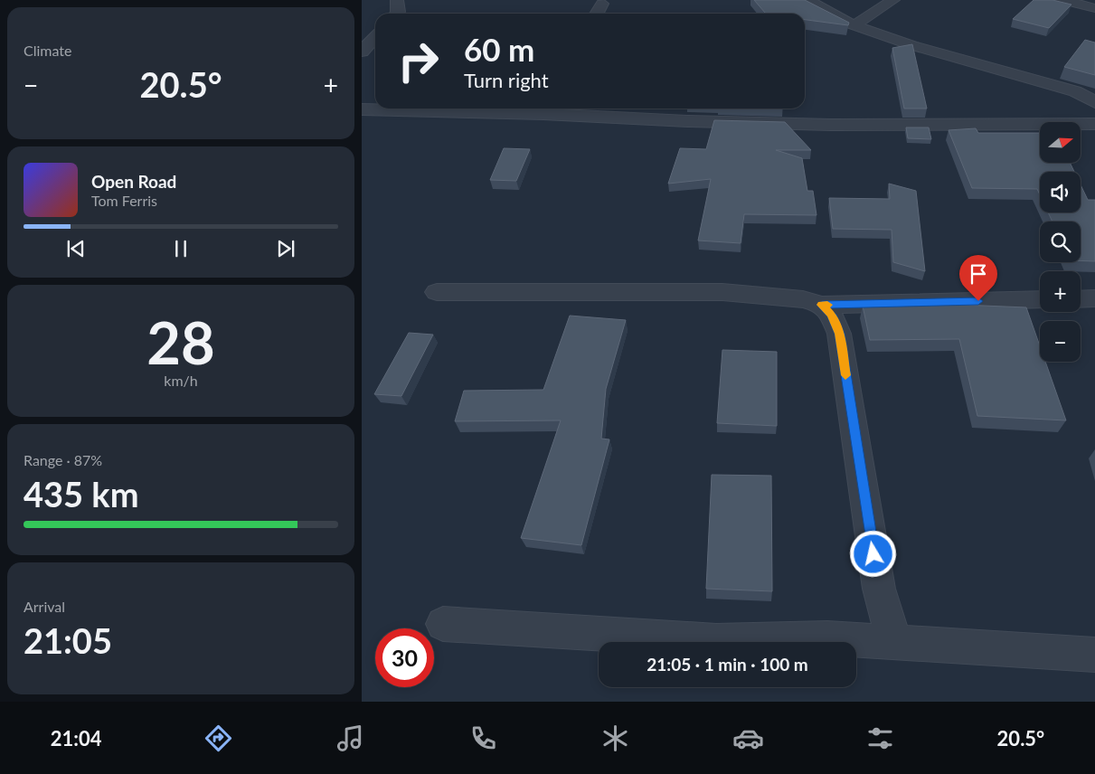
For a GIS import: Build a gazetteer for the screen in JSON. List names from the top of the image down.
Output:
{
  "north": "right",
  "page": {
    "tile": [
      "Climate",
      ["28", "km/h"],
      ["Range · 87%", "435 km"],
      ["Arrival", "21:05"]
    ],
    "turn": ["60 m", "Turn right"],
    "heat": ["−", "20.5°", "+"],
    "map_buttons": ["+", "−"],
    "song": ["Open Road", "Tom Ferris"],
    "limit": "30",
    "trip": "21:05 · 1 min · 100 m",
    "tabs": ["21:04", "20.5°"]
  }
}
